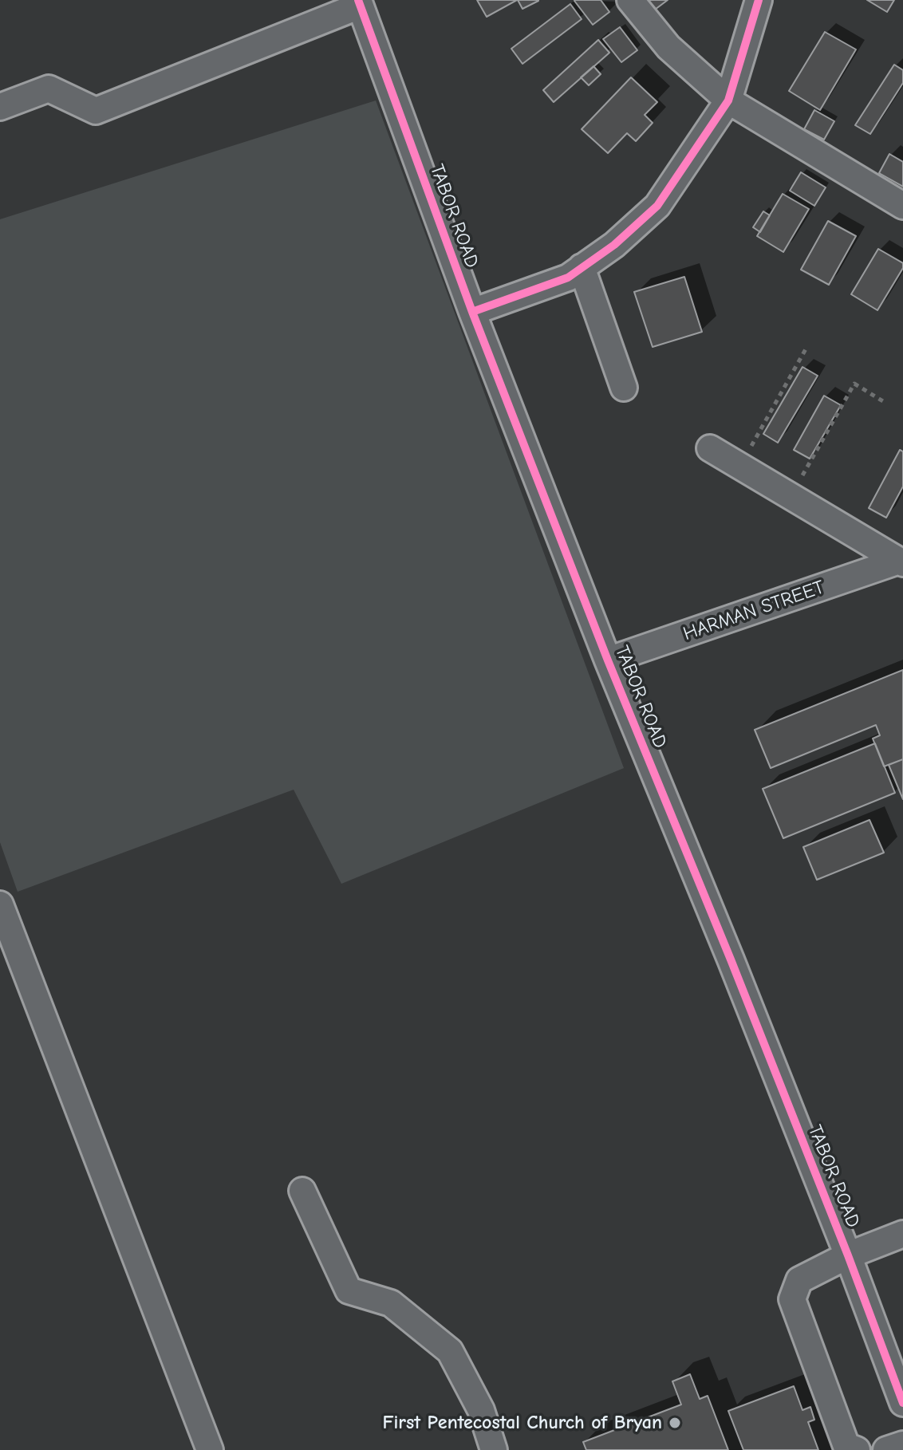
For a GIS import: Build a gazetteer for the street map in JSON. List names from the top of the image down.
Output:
{
  "streets": {
    "street": ["TABOR ROAD", "HARMAN STREET"]
  },
  "crossings": [
    ["TABOR ROAD", "HARMAN STREET"]
  ],
  "places": ["First Pentecostal Church of Bryan"]
}
